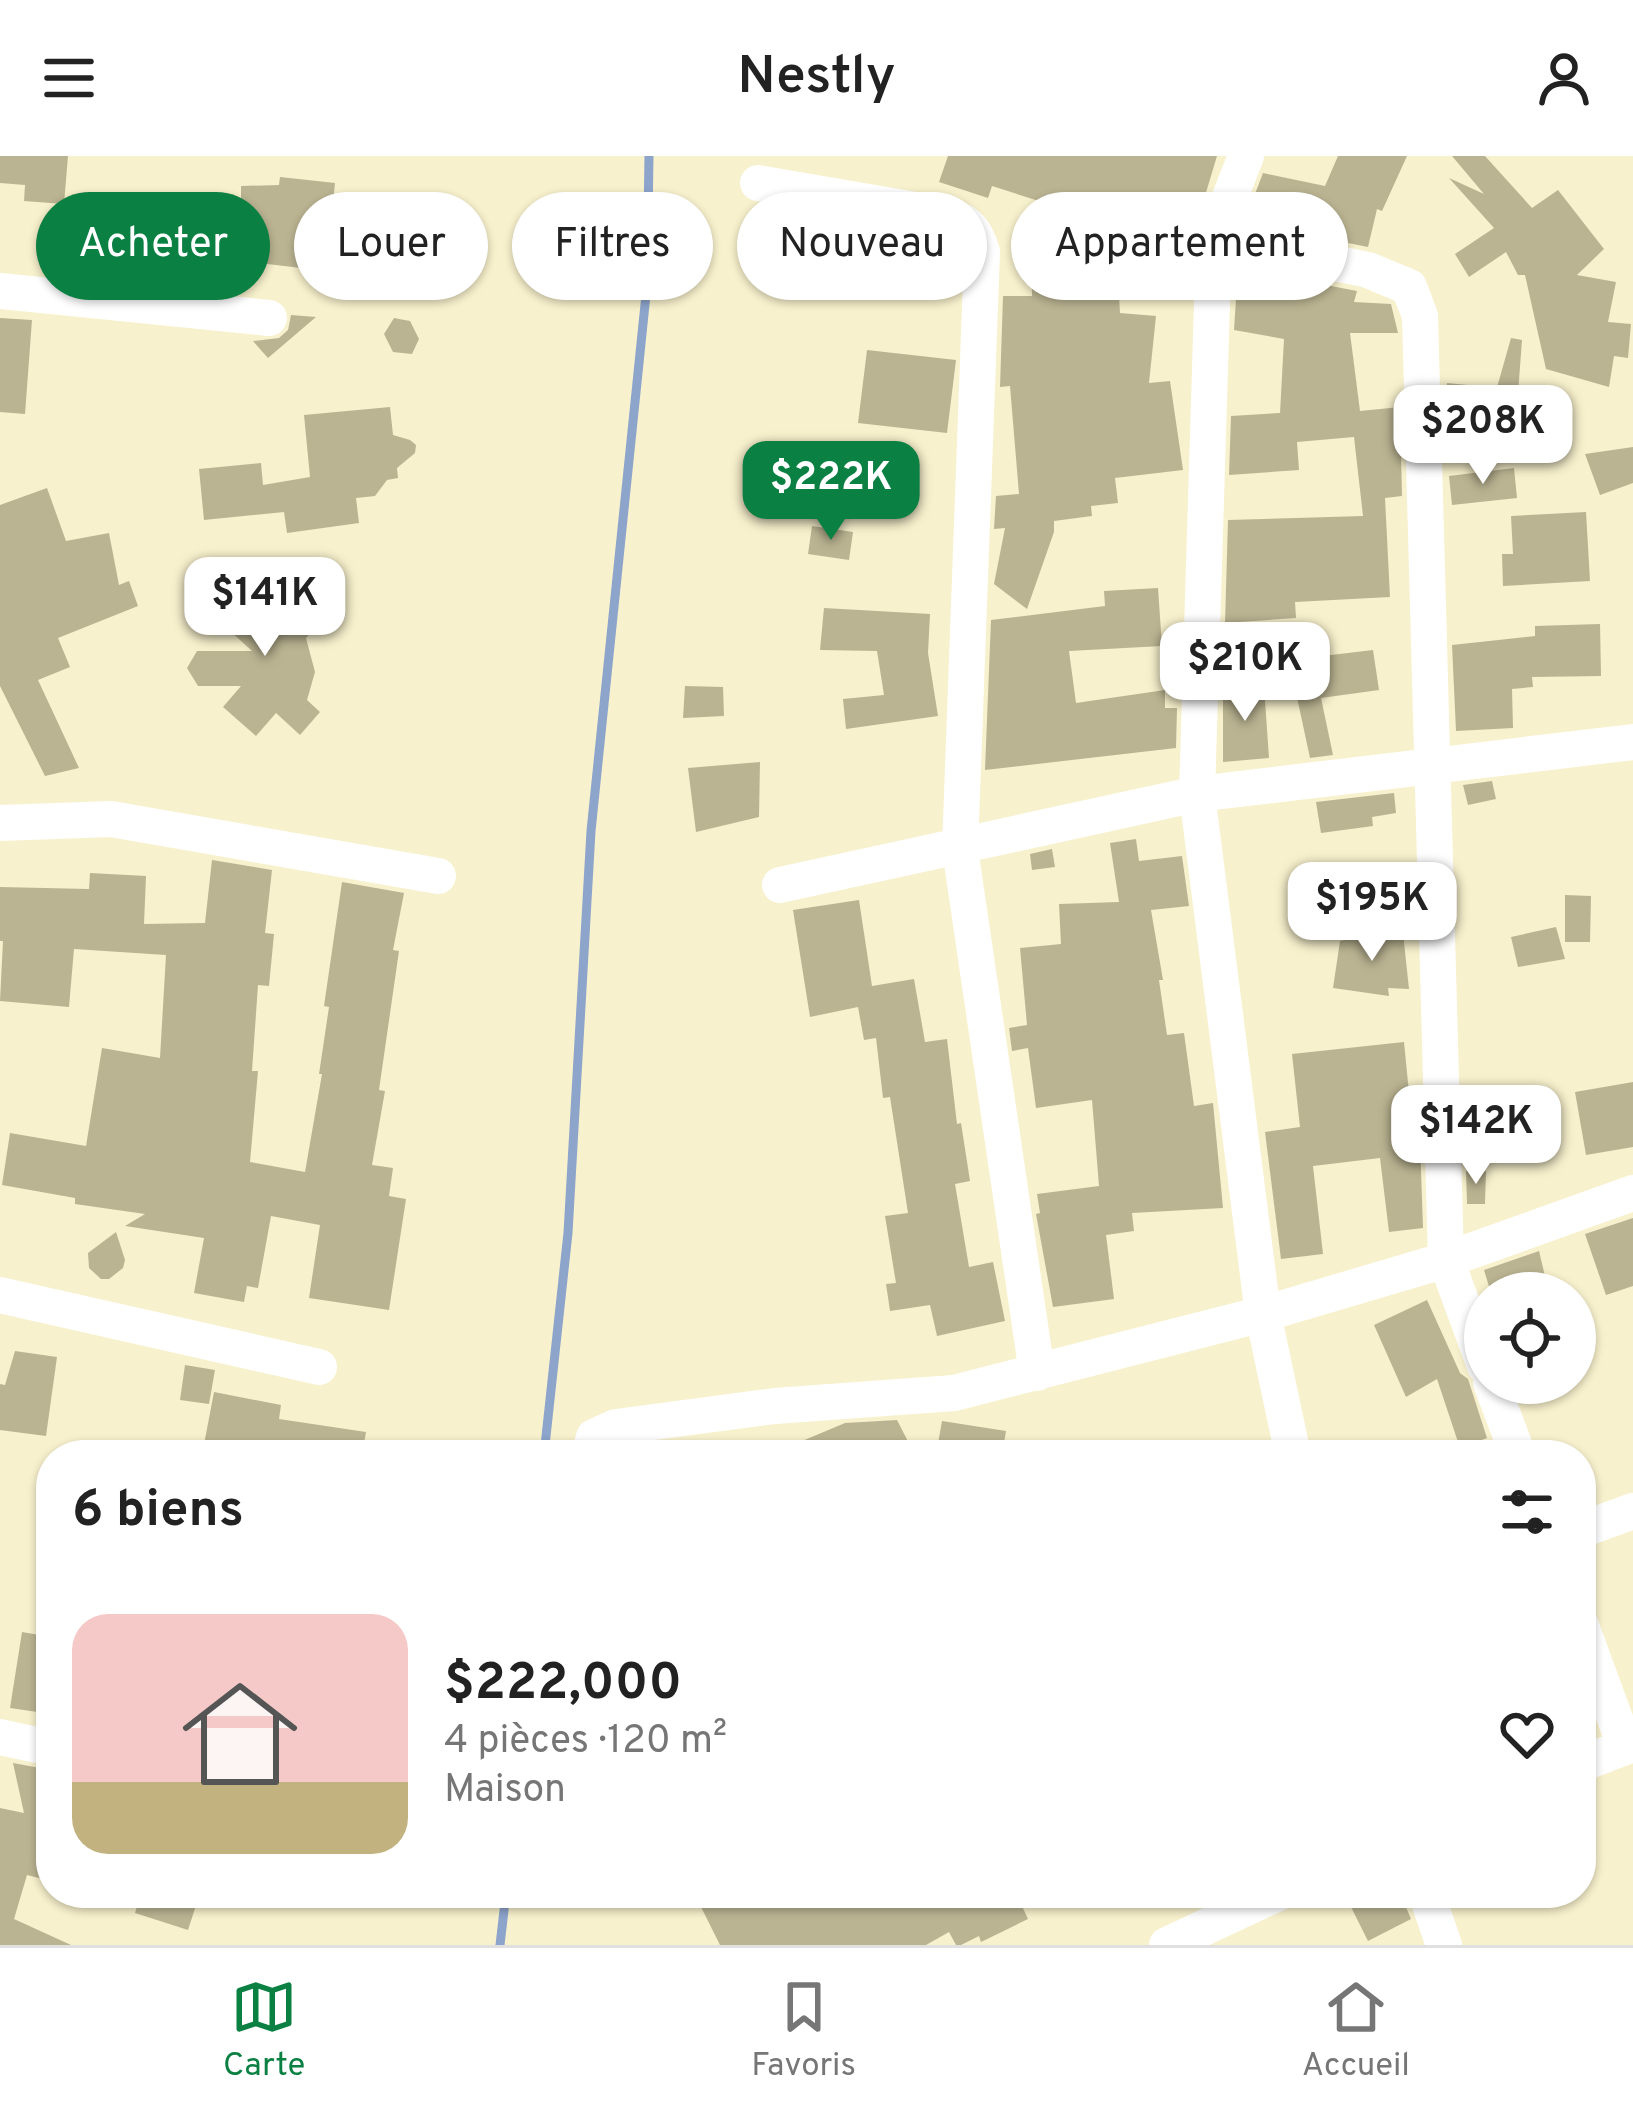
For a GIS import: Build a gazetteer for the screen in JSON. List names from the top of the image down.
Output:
{
  "page": {
    "header": "Nestly",
    "chip": [
      "Acheter",
      "Louer",
      "Filtres",
      "Nouveau",
      "Appartement"
    ],
    "price": [
      "$208K",
      "$222K",
      "$141K",
      "$210K",
      "$195K",
      "$142K"
    ],
    "heading": "6 biens",
    "list": [
      {
        "name": "$222,000",
        "note": "4 pièces · 120 m² · Maison"
      }
    ],
    "tabs": ["Carte", "Favoris", "Accueil"]
  }
}
